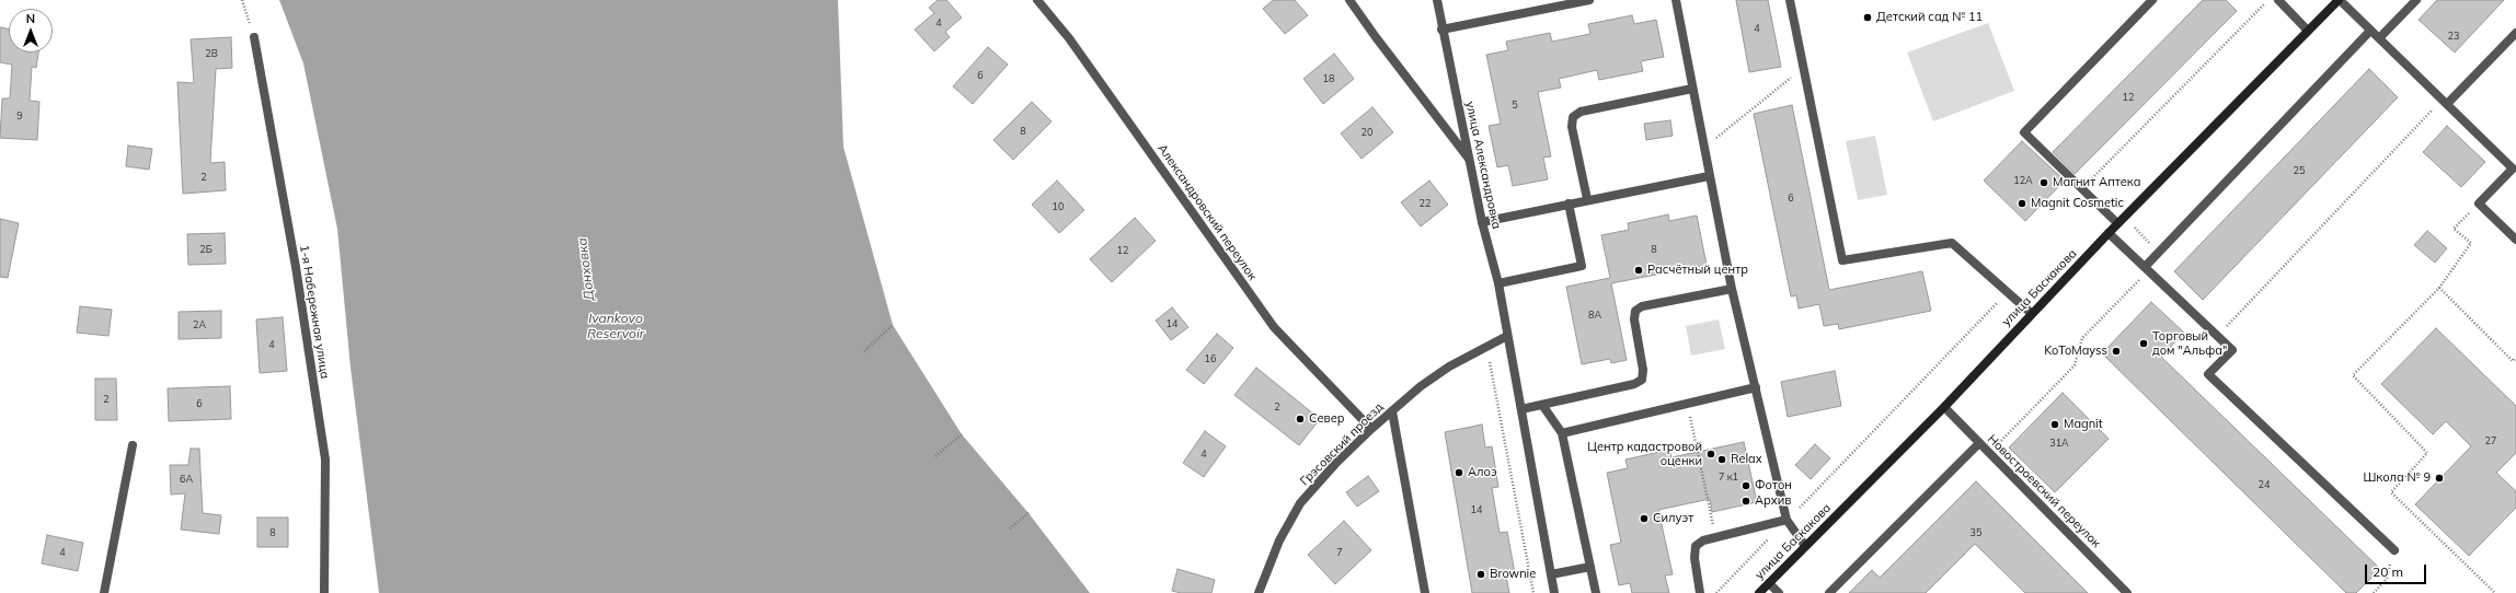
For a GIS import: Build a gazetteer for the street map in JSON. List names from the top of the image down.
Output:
{
  "streets": {
    "street": [
      "улица Александровка",
      "Александровский переулок",
      "улица Баскакова",
      "1-я Набережная улица",
      "Грэсовский проезд",
      "Новостроевский переулок"
    ]
  },
  "crossings": [
    ["улица Александровка", "Грэсовский проезд"],
    ["Александровский переулок", "Грэсовский проезд"],
    ["улица Баскакова", "Новостроевский переулок"]
  ],
  "water": ["Донховка", "Ivankovo Reservoir"],
  "places": [
    "Детский сад № 11",
    "Магнит Аптека",
    "Magnit Cosmetic",
    "Расчётный центр",
    "Торговый дом \"Альфа\"",
    "KoToMayss",
    "Север",
    "Magnit",
    "Центр кадастровой оценки",
    "Relax",
    "Алоэ",
    "Школа № 9",
    "Фотон",
    "Архив",
    "Силуэт",
    "Brownie"
  ],
  "house_numbers": [
    "4",
    "4",
    "23",
    "2В",
    "6",
    "18",
    "12",
    "5",
    "9",
    "8",
    "20",
    "25",
    "2",
    "12А",
    "6",
    "22",
    "10",
    "2Б",
    "8",
    "12",
    "8А",
    "14",
    "2А",
    "4",
    "16",
    "2",
    "6",
    "2",
    "27",
    "31А",
    "4",
    "7 к1",
    "6А",
    "24",
    "14",
    "8",
    "35",
    "4",
    "7"
  ],
  "scale_bar": "20 m",
  "north": "top"
}
